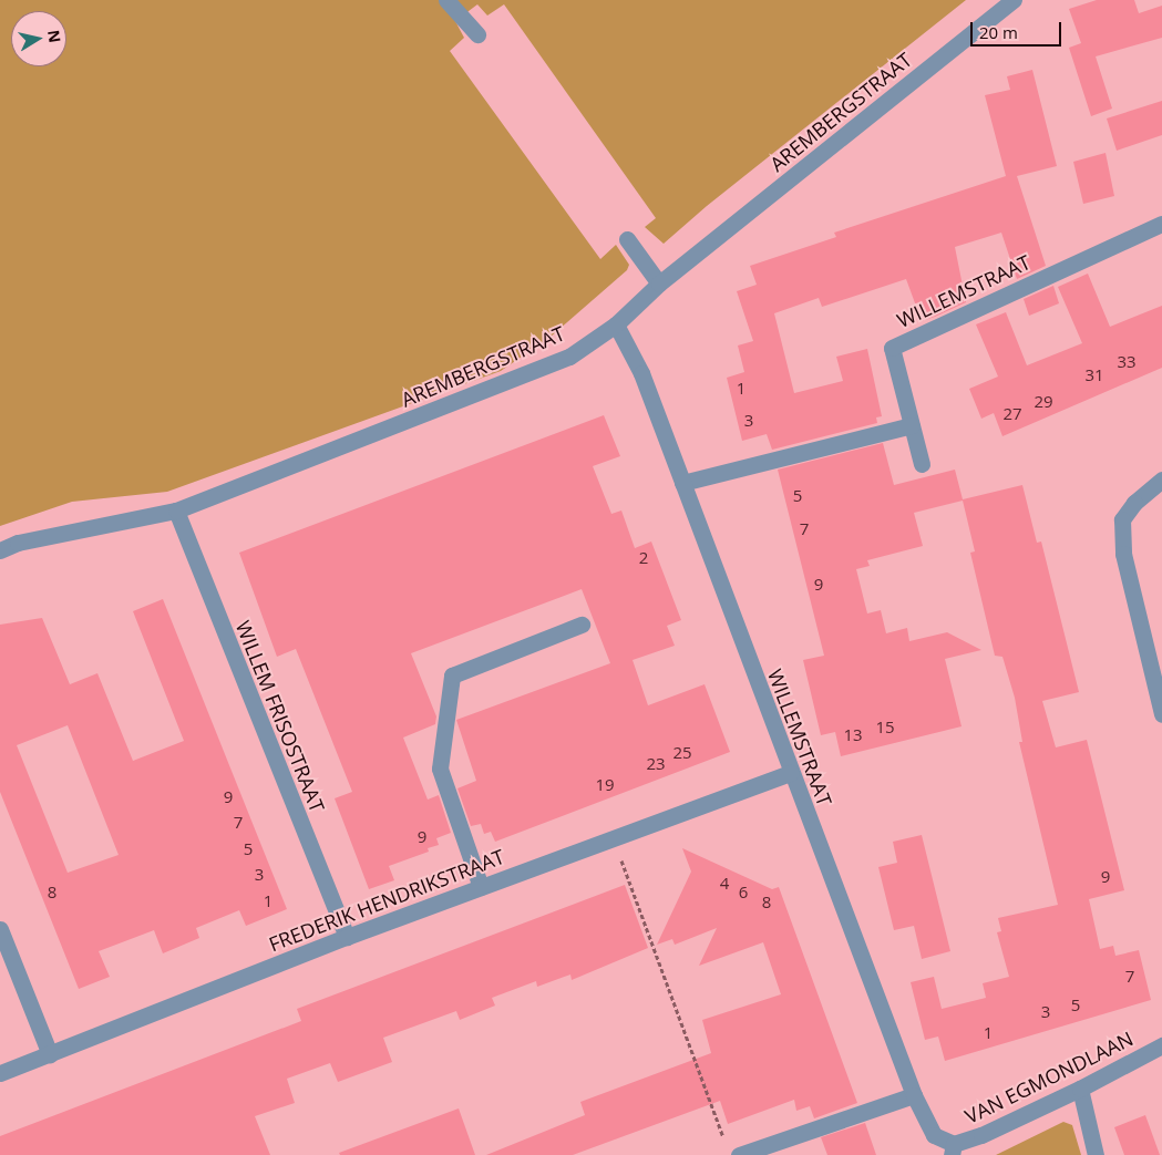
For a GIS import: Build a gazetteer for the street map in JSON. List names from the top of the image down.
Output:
{
  "streets": {
    "street": [
      "AREMBERGSTRAAT",
      "WILLEMSTRAAT",
      "WILLEM FRISOSTRAAT",
      "FREDERIK HENDRIKSTRAAT",
      "VAN EGMONDLAAN"
    ]
  },
  "crossings": [
    ["AREMBERGSTRAAT", "WILLEMSTRAAT"],
    ["AREMBERGSTRAAT", "WILLEM FRISOSTRAAT"],
    ["WILLEMSTRAAT", "FREDERIK HENDRIKSTRAAT"],
    ["WILLEMSTRAAT", "VAN EGMONDLAAN"],
    ["WILLEM FRISOSTRAAT", "FREDERIK HENDRIKSTRAAT"]
  ],
  "house_numbers": [
    "33",
    "31",
    "1",
    "29",
    "27",
    "3",
    "5",
    "7",
    "2",
    "9",
    "15",
    "13",
    "25",
    "23",
    "19",
    "9",
    "7",
    "9",
    "5",
    "3",
    "9",
    "4",
    "8",
    "6",
    "1",
    "8",
    "7",
    "5",
    "3",
    "1"
  ],
  "scale_bar": "20 m",
  "north": "right"
}
